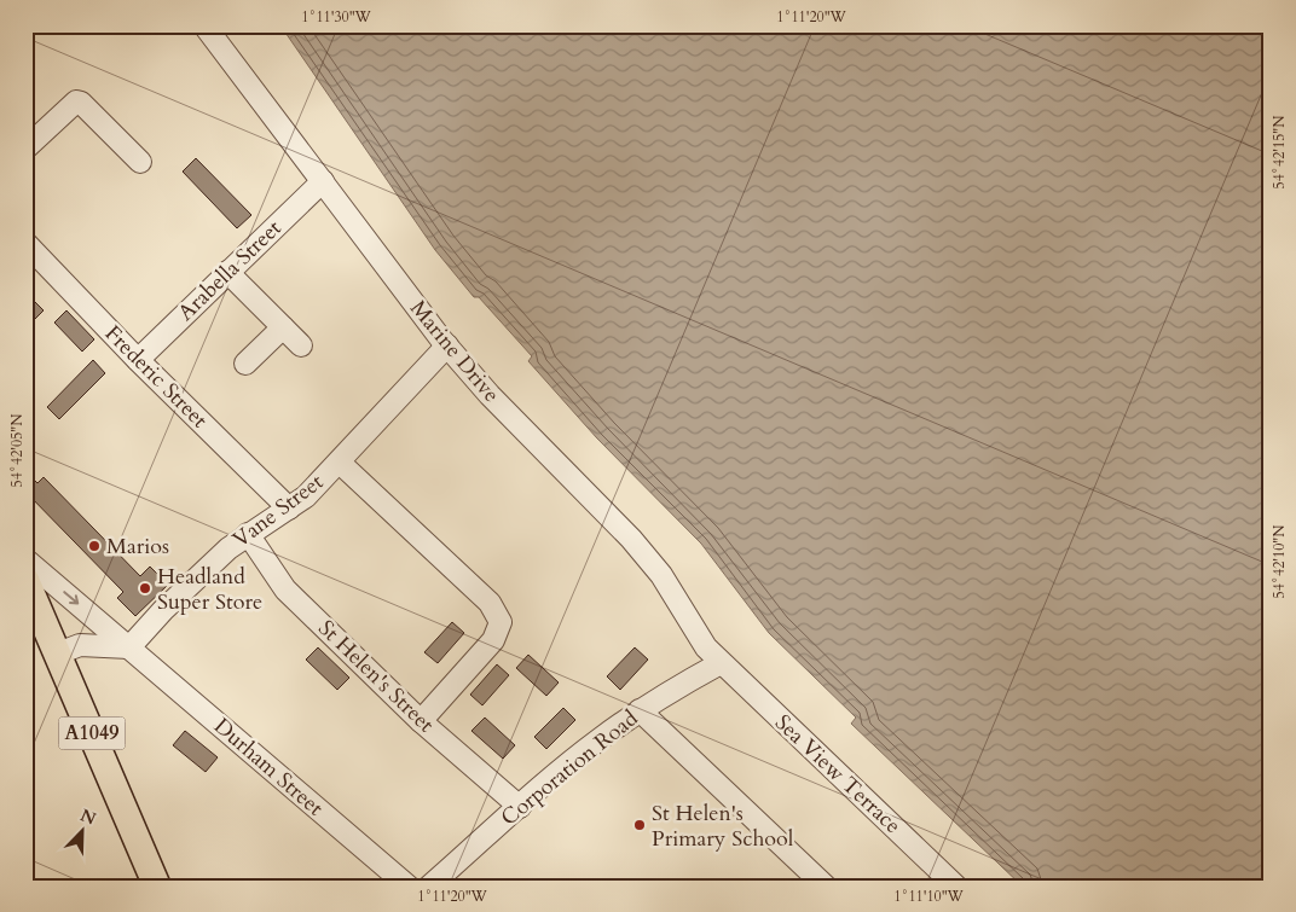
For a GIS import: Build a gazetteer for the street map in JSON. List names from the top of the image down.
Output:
{
  "streets": {
    "main road": ["A1049"],
    "street": [
      "Arabella Street",
      "Marine Drive",
      "Frederic Street",
      "Vane Street",
      "St Helen's Street",
      "Durham Street",
      "Corporation Road",
      "Sea View Terrace"
    ]
  },
  "crossings": [
    ["Arabella Street", "Marine Drive"],
    ["Arabella Street", "Frederic Street"],
    ["Marine Drive", "Vane Street"],
    ["Marine Drive", "Corporation Road"],
    ["Marine Drive", "Sea View Terrace"],
    ["Frederic Street", "Vane Street"],
    ["Vane Street", "St Helen's Street"],
    ["Vane Street", "Durham Street"],
    ["St Helen's Street", "Corporation Road"],
    ["Corporation Road", "Sea View Terrace"]
  ],
  "places": ["Marios", "Headland Super Store", "St Helen's Primary School"],
  "north": "top right",
  "coordinates": [
    "1°11'30\"W",
    "1°11'20\"W",
    "54°42'15\"N",
    "54°42'05\"N",
    "54°42'10\"N",
    "1°11'10\"W"
  ]
}
